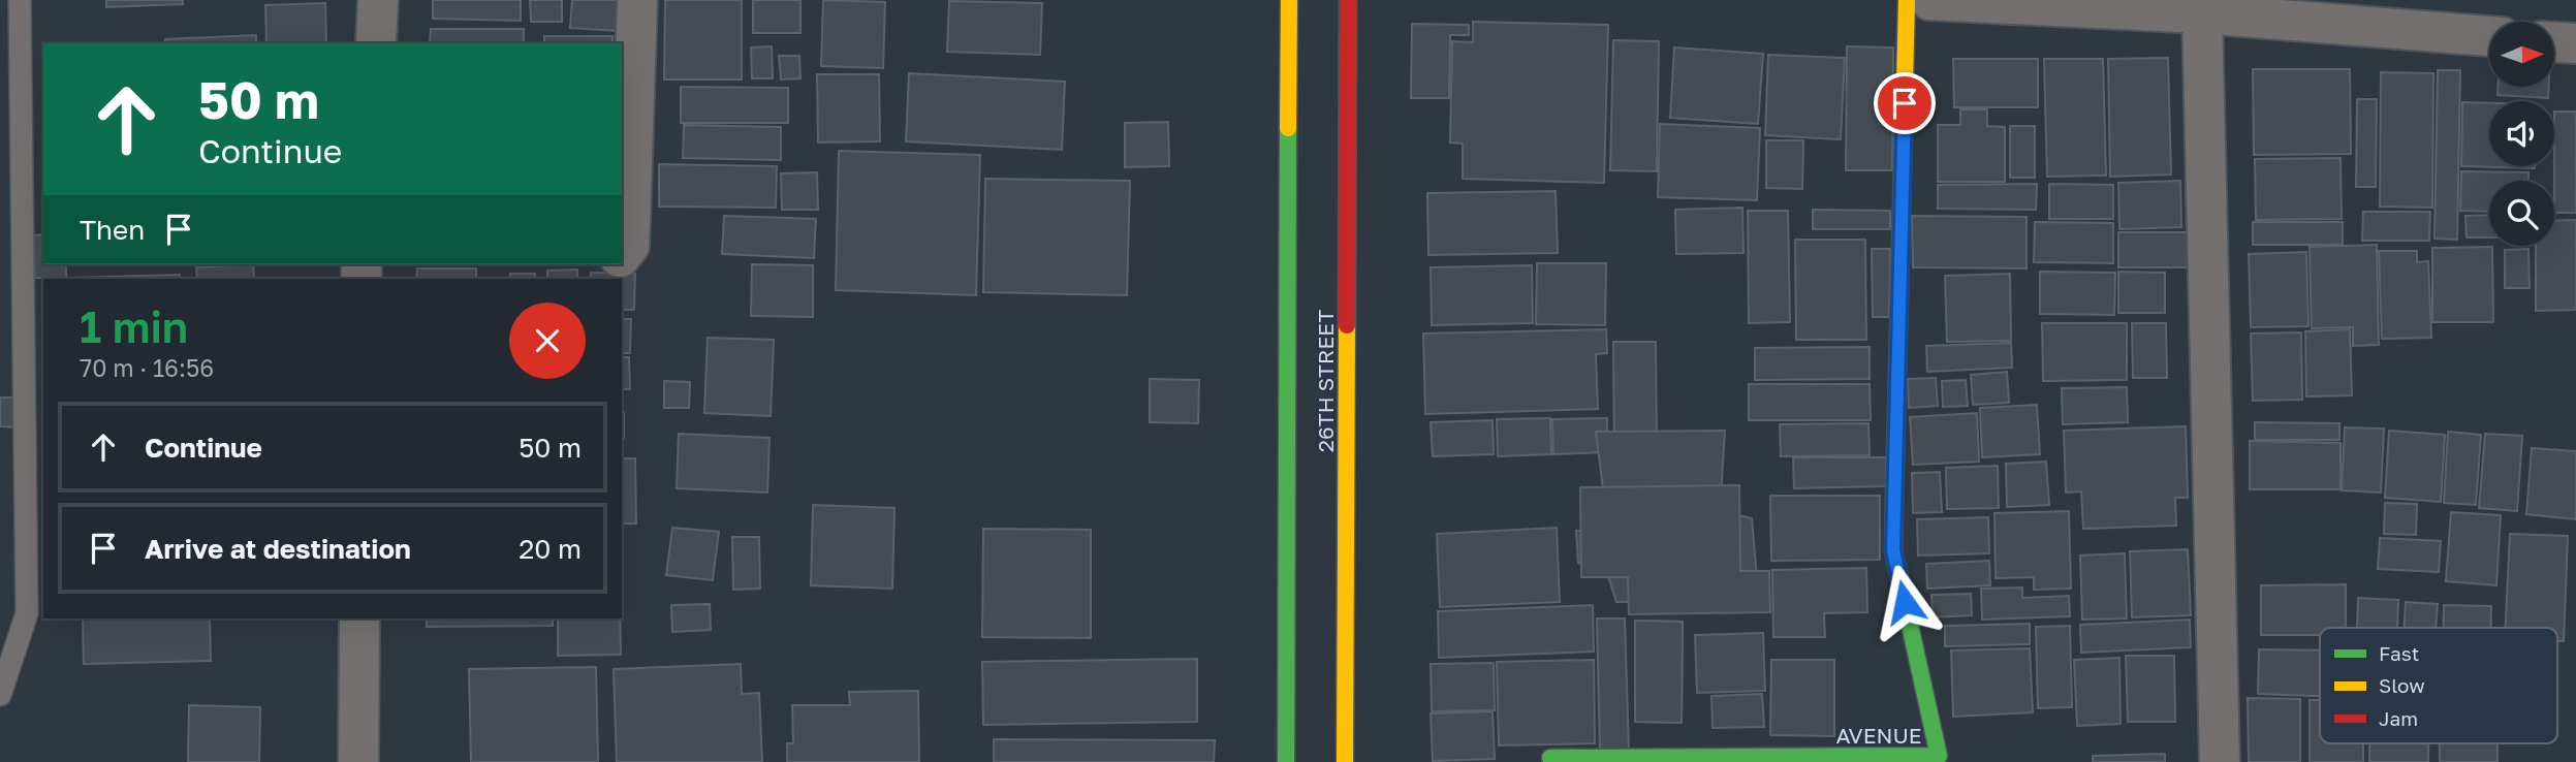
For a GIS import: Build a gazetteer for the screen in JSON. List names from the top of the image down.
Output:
{
  "streets": {
    "main road": ["26TH STREET", "AVENUE"]
  },
  "legend": ["Fast", "Slow", "Jam"],
  "north": "right",
  "page": {
    "turn": ["50 m", "Continue"],
    "then": "Then",
    "heading": ["1 min", "70 m · 16:56"],
    "list": [
      {
        "name": "Continue",
        "value": "50 m"
      },
      {
        "name": "Arrive at destination",
        "value": "20 m"
      }
    ]
  }
}
